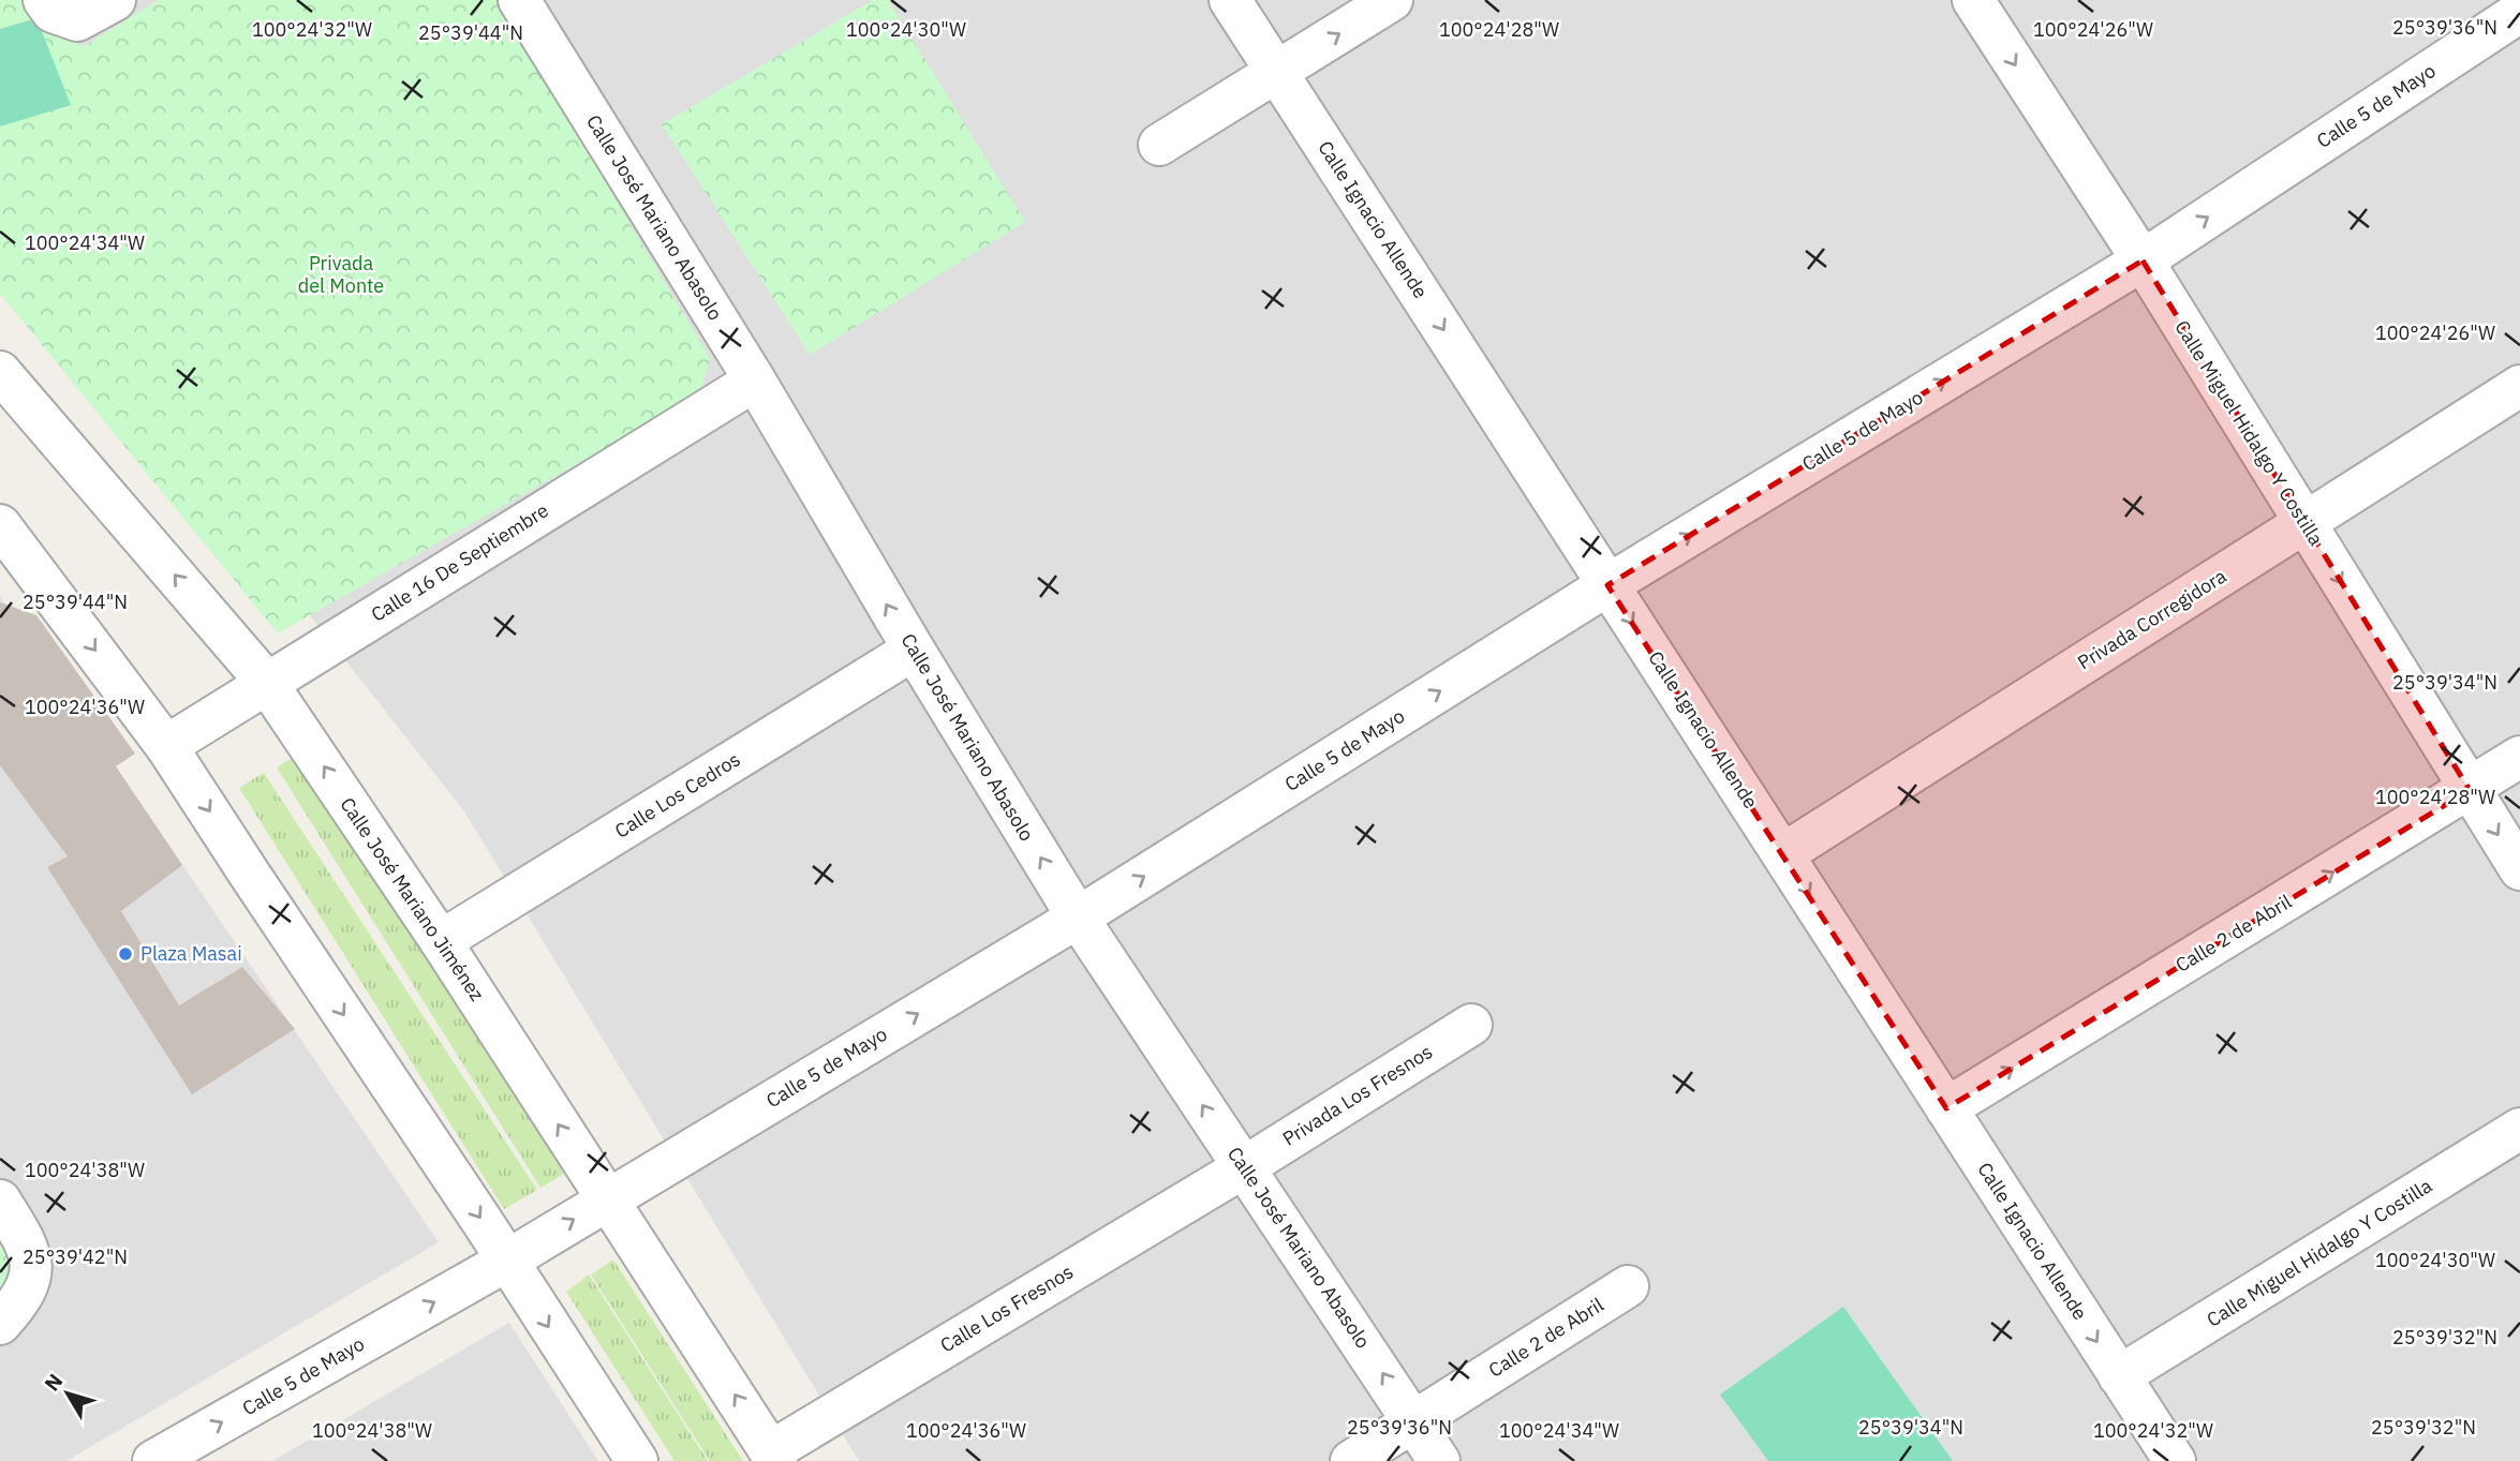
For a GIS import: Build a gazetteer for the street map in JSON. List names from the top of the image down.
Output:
{
  "streets": {
    "street": [
      "Calle 5 de Mayo",
      "Calle José Mariano Abasolo",
      "Calle Ignacio Allende",
      "Calle Miguel Hidalgo Y Costilla",
      "Calle 16 De Septiembre",
      "Privada Corregidora",
      "Calle Los Cedros",
      "Calle José Mariano Jiménez",
      "Calle 2 de Abril",
      "Privada Los Fresnos",
      "Calle Los Fresnos"
    ]
  },
  "crossings": [
    ["Calle 5 de Mayo", "Calle José Mariano Abasolo"],
    ["Calle 5 de Mayo", "Calle Ignacio Allende"],
    ["Calle 5 de Mayo", "Calle Miguel Hidalgo Y Costilla"],
    ["Calle 5 de Mayo", "Calle José Mariano Jiménez"],
    ["Calle José Mariano Abasolo", "Calle 16 De Septiembre"],
    ["Calle José Mariano Abasolo", "Calle Los Cedros"],
    ["Calle José Mariano Abasolo", "Calle 2 de Abril"],
    ["Calle José Mariano Abasolo", "Privada Los Fresnos"],
    ["Calle José Mariano Abasolo", "Calle Los Fresnos"],
    ["Calle Ignacio Allende", "Calle Miguel Hidalgo Y Costilla"],
    ["Calle Ignacio Allende", "Privada Corregidora"],
    ["Calle Ignacio Allende", "Calle 2 de Abril"],
    ["Calle Miguel Hidalgo Y Costilla", "Privada Corregidora"],
    ["Calle Miguel Hidalgo Y Costilla", "Calle 2 de Abril"],
    ["Calle 16 De Septiembre", "Calle José Mariano Jiménez"],
    ["Calle Los Cedros", "Calle José Mariano Jiménez"],
    ["Calle José Mariano Jiménez", "Calle Los Fresnos"],
    ["Privada Los Fresnos", "Calle Los Fresnos"]
  ],
  "one_way": [
    "Calle 5 de Mayo",
    "Calle José Mariano Abasolo",
    "Calle Ignacio Allende",
    "Calle Miguel Hidalgo Y Costilla",
    "Calle 2 de Abril"
  ],
  "parks": ["Privada del Monte"],
  "places": ["Plaza Masai"],
  "north": "top left",
  "coordinates": [
    "25°39'36\"N",
    "100°24'30\"W",
    "100°24'28\"W",
    "100°24'32\"W",
    "100°24'26\"W",
    "25°39'44\"N",
    "100°24'34\"W",
    "25°39'34\"N",
    "100°24'36\"W",
    "100°24'38\"W",
    "25°39'42\"N",
    "25°39'32\"N"
  ]
}
